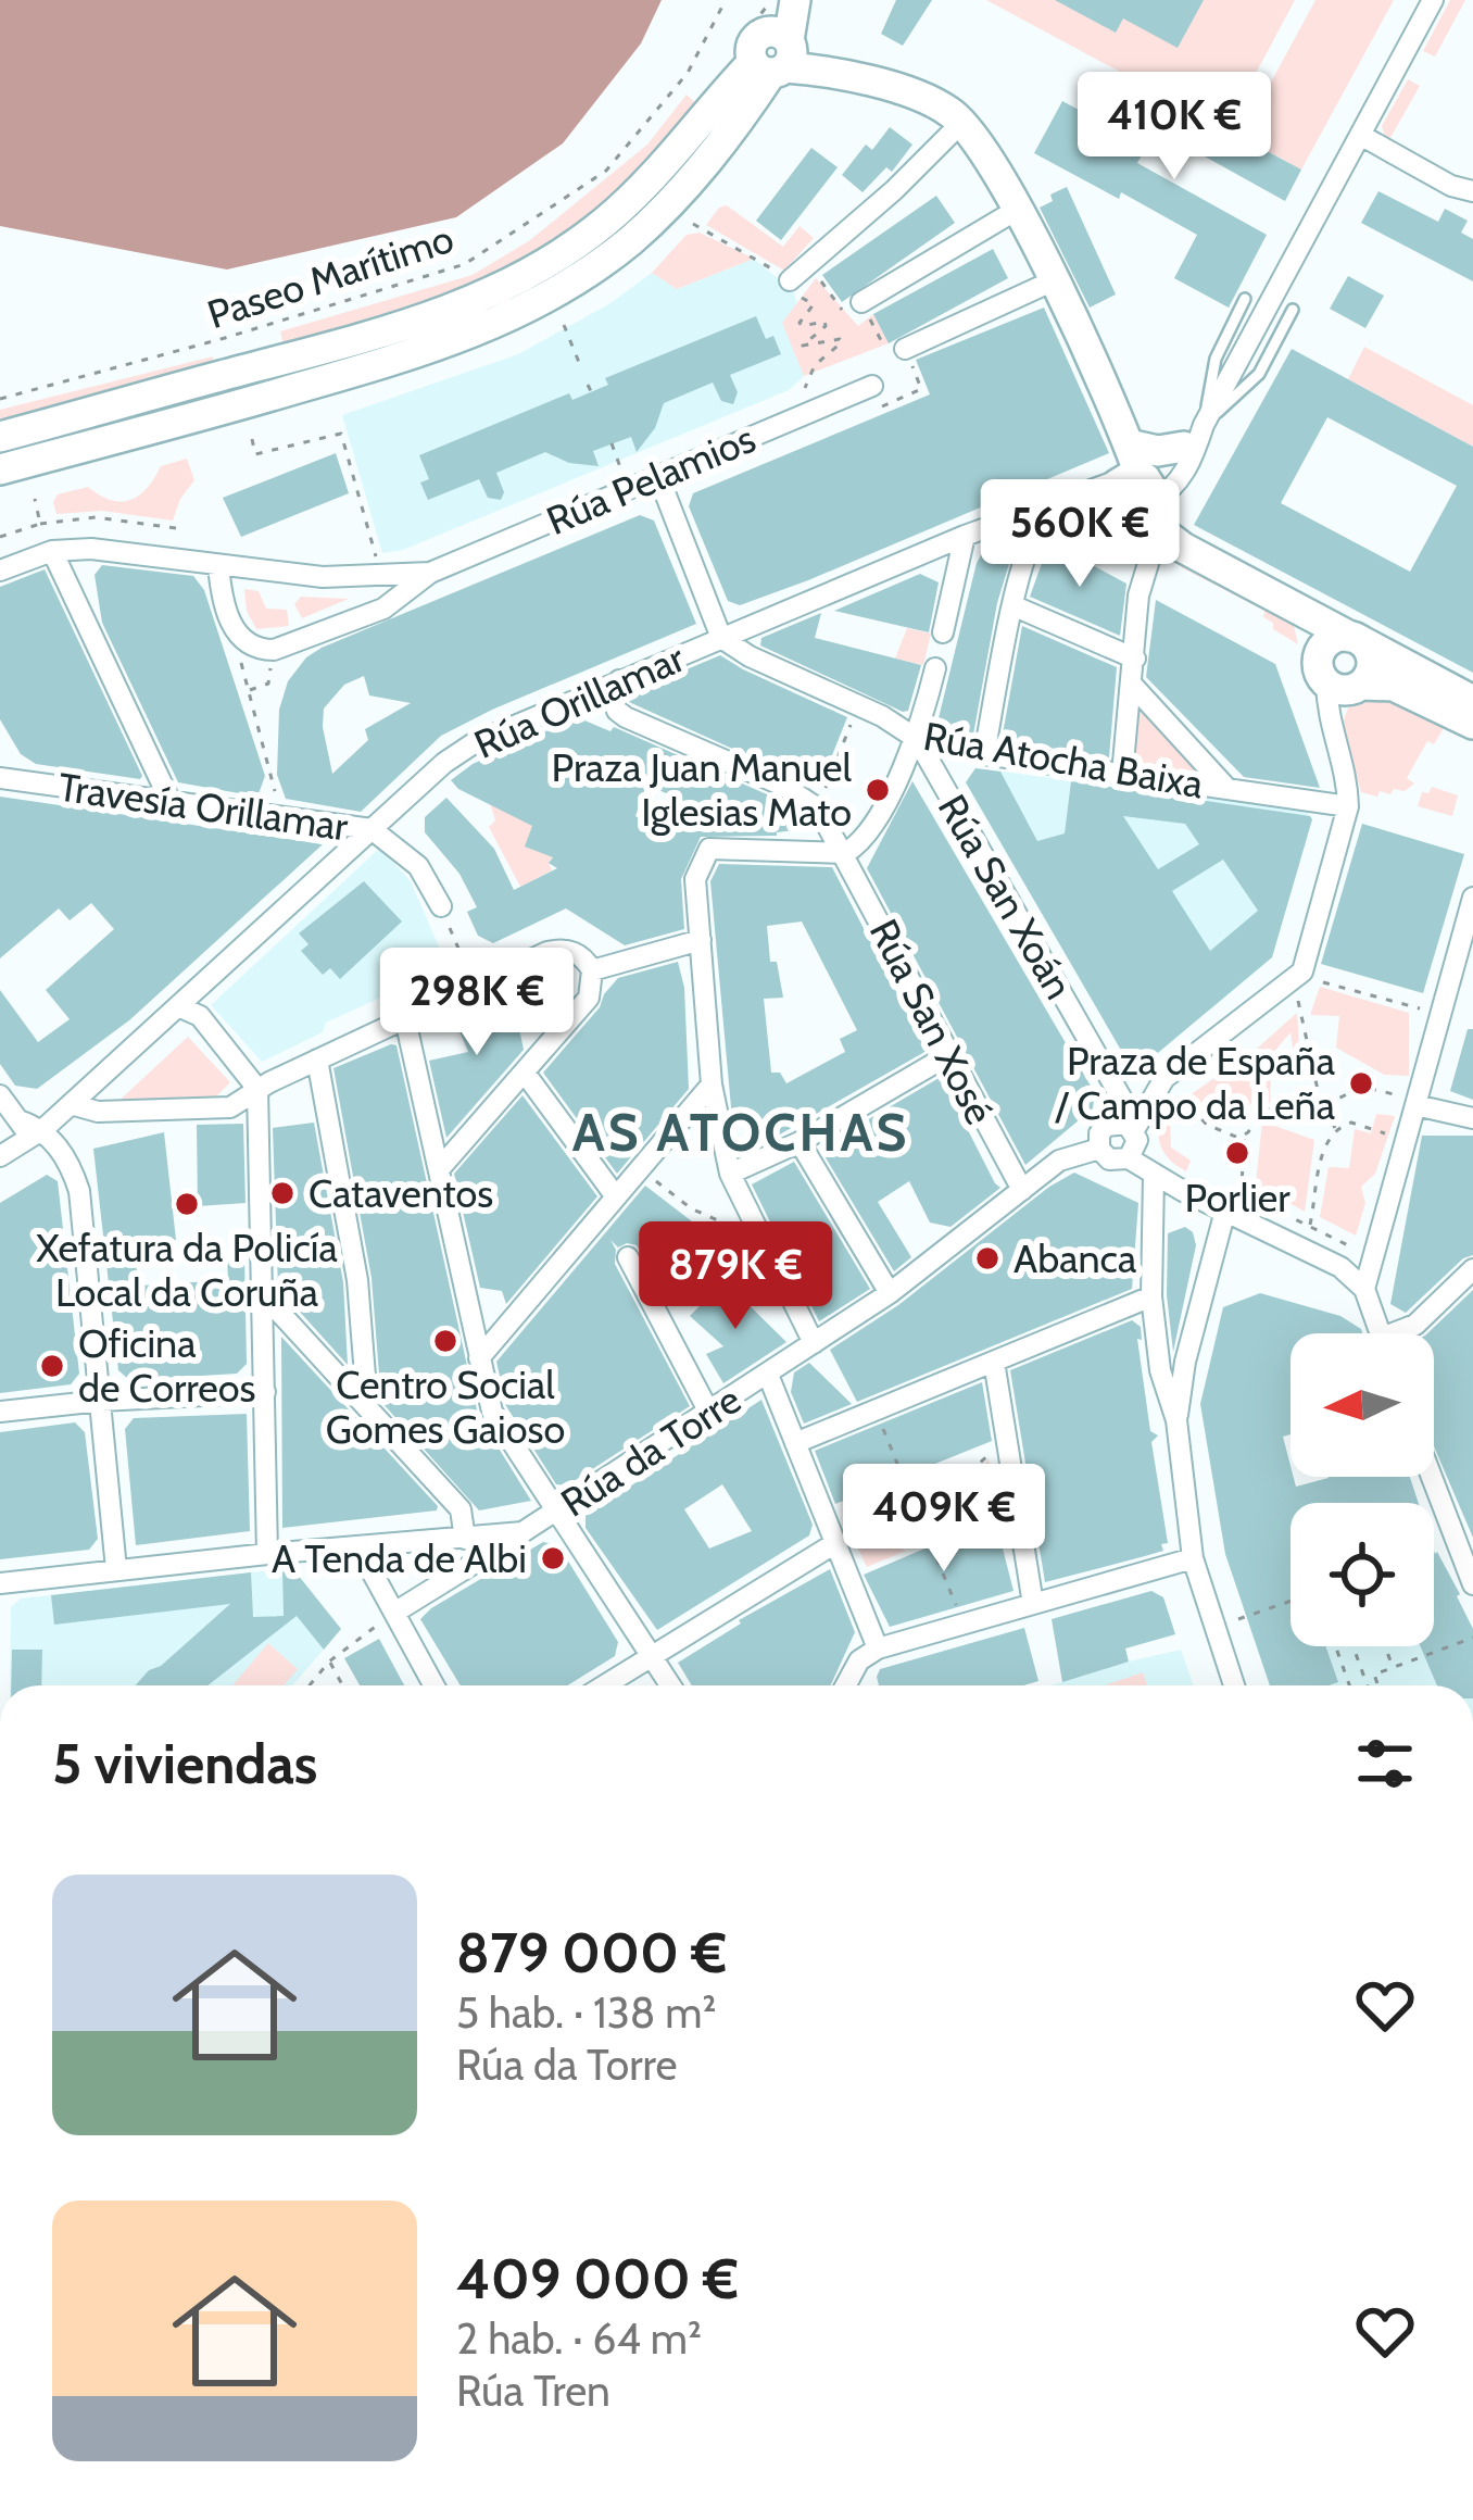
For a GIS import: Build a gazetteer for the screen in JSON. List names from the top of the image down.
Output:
{
  "streets": {
    "street": [
      "Rúa Pelamios",
      "Rúa Orillamar",
      "Rúa Atocha Baixa",
      "Travesía Orillamar",
      "Rúa San Xoán",
      "Rúa San Xosé",
      "Rúa da Torre"
    ],
    "path": ["Paseo Marítimo"]
  },
  "crossings": [
    ["Rúa Orillamar", "Rúa Atocha Baixa"],
    ["Rúa Orillamar", "Travesía Orillamar"],
    ["Rúa Atocha Baixa", "Rúa San Xoán"],
    ["Rúa San Xoán", "Rúa da Torre"],
    ["Rúa San Xosé", "Rúa da Torre"]
  ],
  "districts": ["AS ATOCHAS"],
  "places": [
    "Praza Juan Manuel Iglesias Mato",
    "Praza de España / Campo da Leña",
    "Porlier",
    "Cataventos",
    "Xefatura da Policía Local da Coruña",
    "Abanca",
    "Centro Social Gomes Gaioso",
    "Oficina de Correos",
    "A Tenda de Albi"
  ],
  "north": "left",
  "page": {
    "price": [
      "410K €",
      "560K €",
      "298K €",
      "879K €",
      "409K €"
    ],
    "heading": "5 viviendas",
    "list": [
      {
        "name": "879 000 €",
        "note": "5 hab. · 138 m² · Rúa da Torre"
      },
      {
        "name": "409 000 €",
        "note": "2 hab. · 64 m² · Rúa Tren"
      }
    ]
  }
}
